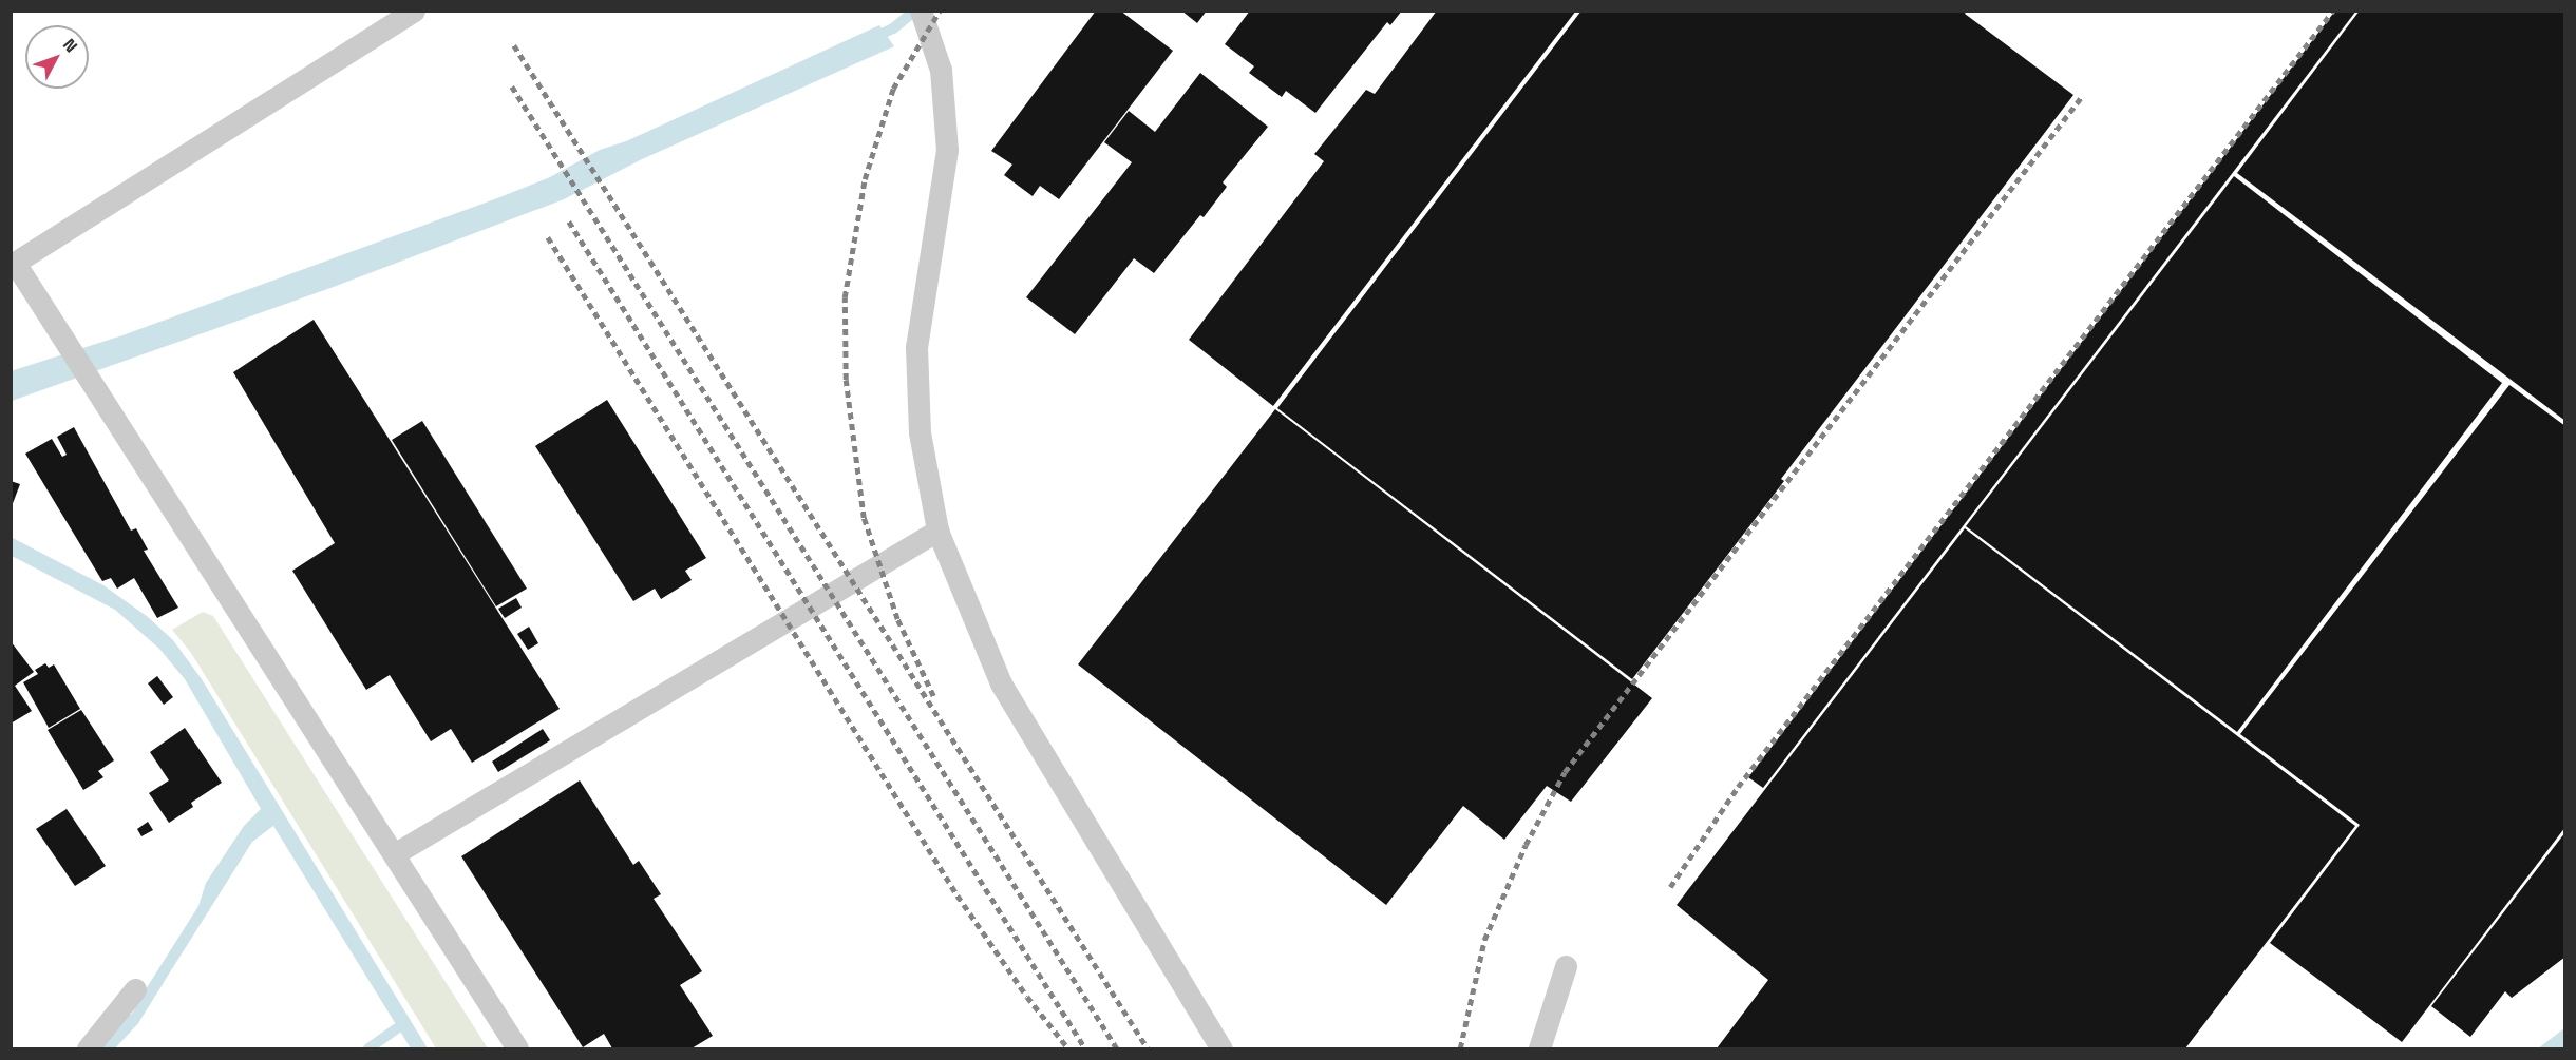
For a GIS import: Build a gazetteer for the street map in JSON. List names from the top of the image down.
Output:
{
  "north": "top right"
}
